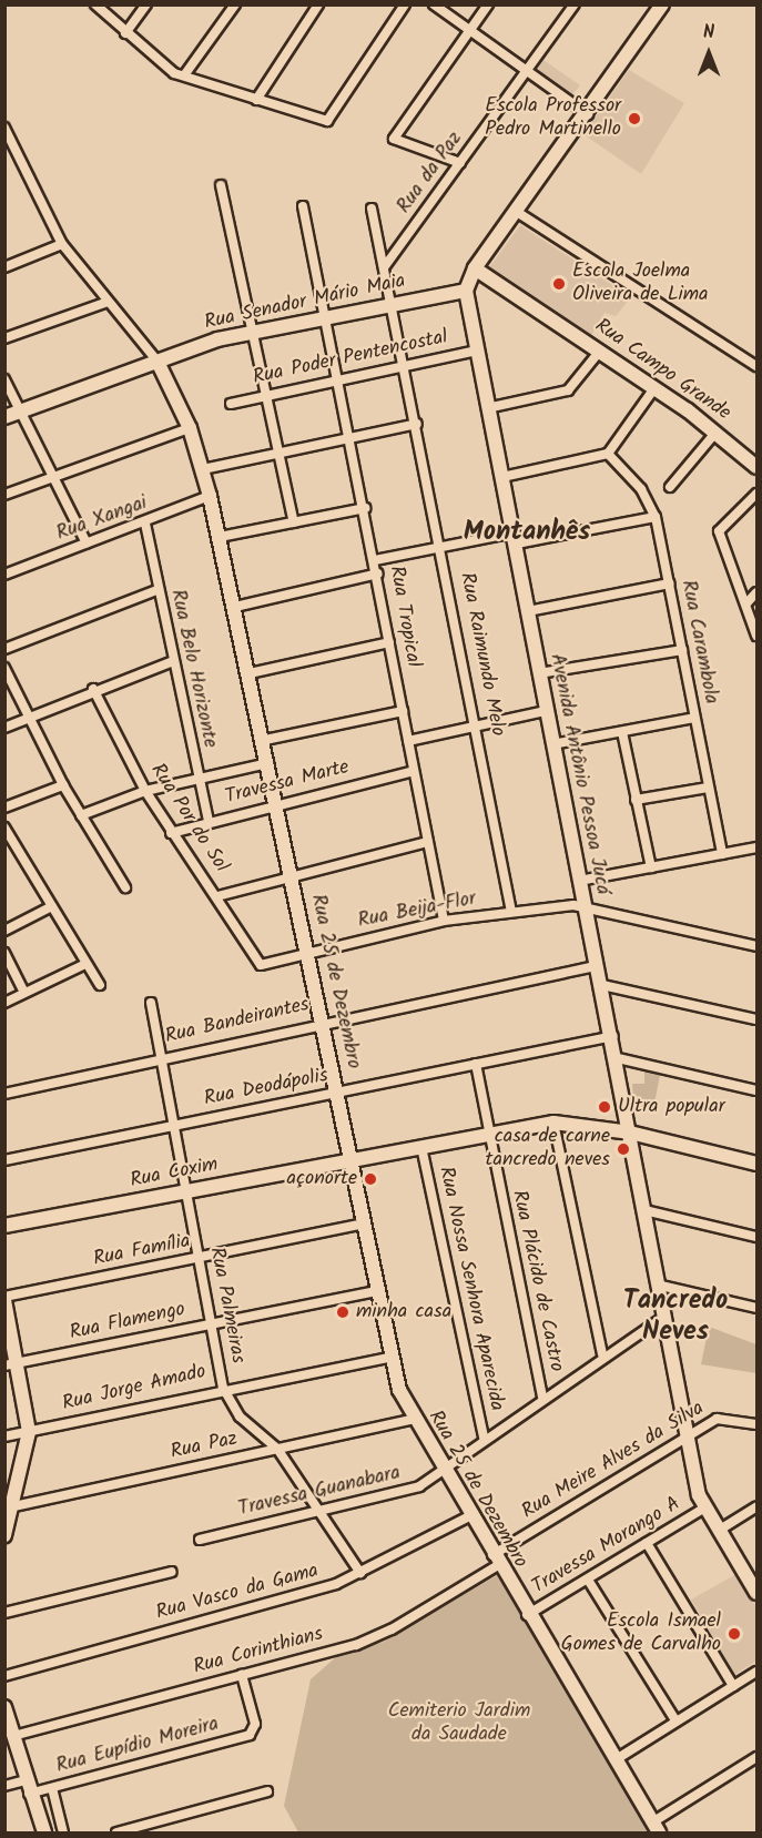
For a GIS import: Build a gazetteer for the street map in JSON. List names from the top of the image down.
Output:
{
  "streets": {
    "street": [
      "Rua da Paz",
      "Rua Senador Mário Maia",
      "Rua Poder Pentencostal",
      "Rua Campo Grande",
      "Rua Xangai",
      "Rua Tropical",
      "Rua Carambola",
      "Rua Raimundo Melo",
      "Rua Belo Horizonte",
      "Avenida Antônio Pessoa Jucá",
      "Travessa Marte",
      "Rua Por do Sol",
      "Rua Beija-Flor",
      "Rua 25 de Dezembro",
      "Rua Bandeirantes",
      "Rua Deodápolis",
      "Rua Coxim",
      "Rua Família",
      "Rua Plácido de Castro",
      "Rua Nossa Senhora Aparecida",
      "Rua Palmeiras",
      "Rua Flamengo",
      "Rua Jorge Amado",
      "Rua Paz",
      "Rua Meire Alves da Silva",
      "Travessa Guanabara",
      "Travessa Morango A",
      "Rua Vasco da Gama",
      "Rua Corinthians",
      "Rua Eupídio Moreira"
    ]
  },
  "crossings": [
    ["Rua da Paz", "Rua Raimundo Melo"],
    ["Rua Senador Mário Maia", "Rua Tropical"],
    ["Rua Senador Mário Maia", "Rua Raimundo Melo"],
    ["Rua Senador Mário Maia", "Avenida Antônio Pessoa Jucá"],
    ["Rua Senador Mário Maia", "Rua 25 de Dezembro"],
    ["Rua Poder Pentencostal", "Rua Tropical"],
    ["Rua Poder Pentencostal", "Rua Raimundo Melo"],
    ["Rua Poder Pentencostal", "Avenida Antônio Pessoa Jucá"],
    ["Rua Xangai", "Rua Belo Horizonte"],
    ["Rua Xangai", "Rua 25 de Dezembro"],
    ["Rua Tropical", "Travessa Marte"],
    ["Rua Tropical", "Rua Beija-Flor"],
    ["Rua Raimundo Melo", "Rua Beija-Flor"],
    ["Rua Belo Horizonte", "Travessa Marte"],
    ["Avenida Antônio Pessoa Jucá", "Rua Beija-Flor"],
    ["Avenida Antônio Pessoa Jucá", "Rua Bandeirantes"],
    ["Avenida Antônio Pessoa Jucá", "Rua Deodápolis"],
    ["Avenida Antônio Pessoa Jucá", "Rua Coxim"],
    ["Avenida Antônio Pessoa Jucá", "Rua Meire Alves da Silva"],
    ["Avenida Antônio Pessoa Jucá", "Travessa Guanabara"],
    ["Avenida Antônio Pessoa Jucá", "Travessa Morango A"],
    ["Travessa Marte", "Rua Por do Sol"],
    ["Travessa Marte", "Rua 25 de Dezembro"],
    ["Rua Por do Sol", "Rua Beija-Flor"],
    ["Rua Beija-Flor", "Rua 25 de Dezembro"],
    ["Rua 25 de Dezembro", "Rua Bandeirantes"],
    ["Rua 25 de Dezembro", "Rua Deodápolis"],
    ["Rua 25 de Dezembro", "Rua Coxim"],
    ["Rua 25 de Dezembro", "Rua Família"],
    ["Rua 25 de Dezembro", "Rua Flamengo"],
    ["Rua 25 de Dezembro", "Rua Jorge Amado"],
    ["Rua 25 de Dezembro", "Rua Paz"],
    ["Rua 25 de Dezembro", "Rua Meire Alves da Silva"],
    ["Rua 25 de Dezembro", "Travessa Guanabara"],
    ["Rua 25 de Dezembro", "Travessa Morango A"],
    ["Rua 25 de Dezembro", "Rua Vasco da Gama"],
    ["Rua 25 de Dezembro", "Rua Corinthians"],
    ["Rua Bandeirantes", "Rua Palmeiras"],
    ["Rua Deodápolis", "Rua Plácido de Castro"],
    ["Rua Deodápolis", "Rua Palmeiras"],
    ["Rua Coxim", "Rua Plácido de Castro"],
    ["Rua Coxim", "Rua Nossa Senhora Aparecida"],
    ["Rua Coxim", "Rua Palmeiras"],
    ["Rua Família", "Rua Palmeiras"],
    ["Rua Plácido de Castro", "Travessa Guanabara"],
    ["Rua Nossa Senhora Aparecida", "Travessa Guanabara"],
    ["Rua Palmeiras", "Rua Flamengo"],
    ["Rua Palmeiras", "Rua Jorge Amado"],
    ["Rua Palmeiras", "Rua Paz"],
    ["Rua Palmeiras", "Travessa Guanabara"],
    ["Rua Palmeiras", "Rua Vasco da Gama"],
    ["Rua Meire Alves da Silva", "Rua Corinthians"],
    ["Rua Corinthians", "Rua Eupídio Moreira"]
  ],
  "districts": ["Montanhês", "Tancredo Neves"],
  "parks": ["Cemiterio Jardim da Saudade"],
  "places": [
    "Escola Professor Pedro Martinello",
    "Escola Joelma Oliveira de Lima",
    "Ultra popular",
    "casa de carne tancredo neves",
    "açonorte",
    "minha casa",
    "Escola Ismael Gomes de Carvalho"
  ],
  "north": "top"
}
